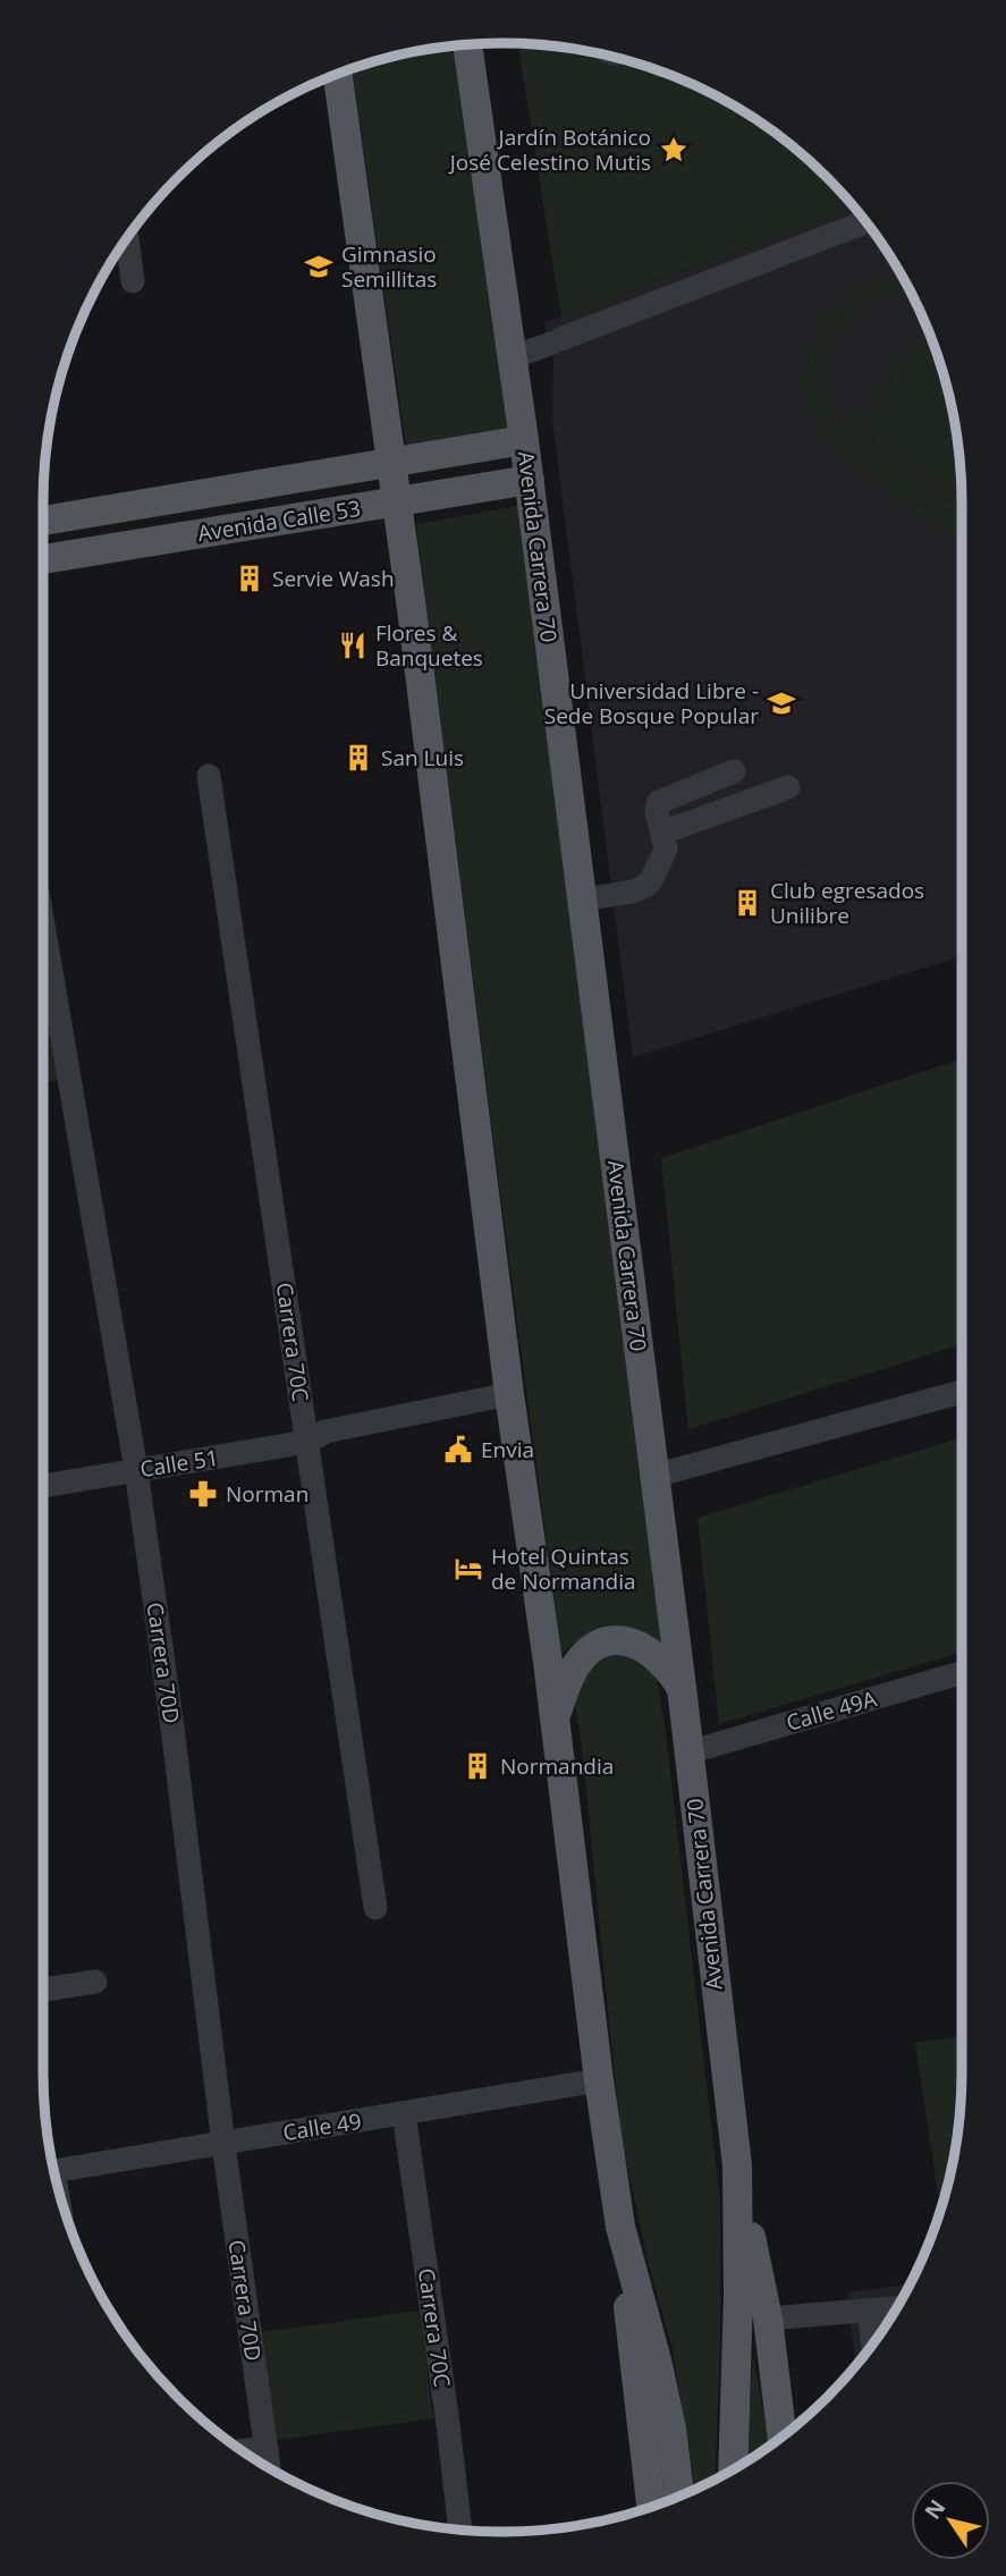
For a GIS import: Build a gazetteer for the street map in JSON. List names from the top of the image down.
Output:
{
  "streets": {
    "main road": ["Avenida Calle 53", "Avenida Carrera 70"],
    "street": [
      "Carrera 70C",
      "Calle 51",
      "Carrera 70D",
      "Calle 49A",
      "Calle 49"
    ]
  },
  "crossings": [
    ["Avenida Calle 53", "Avenida Carrera 70"],
    ["Avenida Carrera 70", "Calle 49A"],
    ["Carrera 70C", "Calle 51"],
    ["Carrera 70C", "Calle 49"],
    ["Calle 51", "Carrera 70D"],
    ["Carrera 70D", "Calle 49"]
  ],
  "places": {
    "place": ["Jardín Botánico José Celestino Mutis"],
    "school or university": ["Gimnasio Semillitas", "Universidad Libre - Sede Bosque Popular"],
    "building": [
      "Servie Wash",
      "San Luis",
      "Club egresados Unilibre",
      "Normandia"
    ],
    "restaurant": ["Flores & Banquetes"],
    "public building": ["Envia"],
    "pharmacy": ["Norman"],
    "hotel": ["Hotel Quintas de Normandia"]
  },
  "north": "top left"
}
